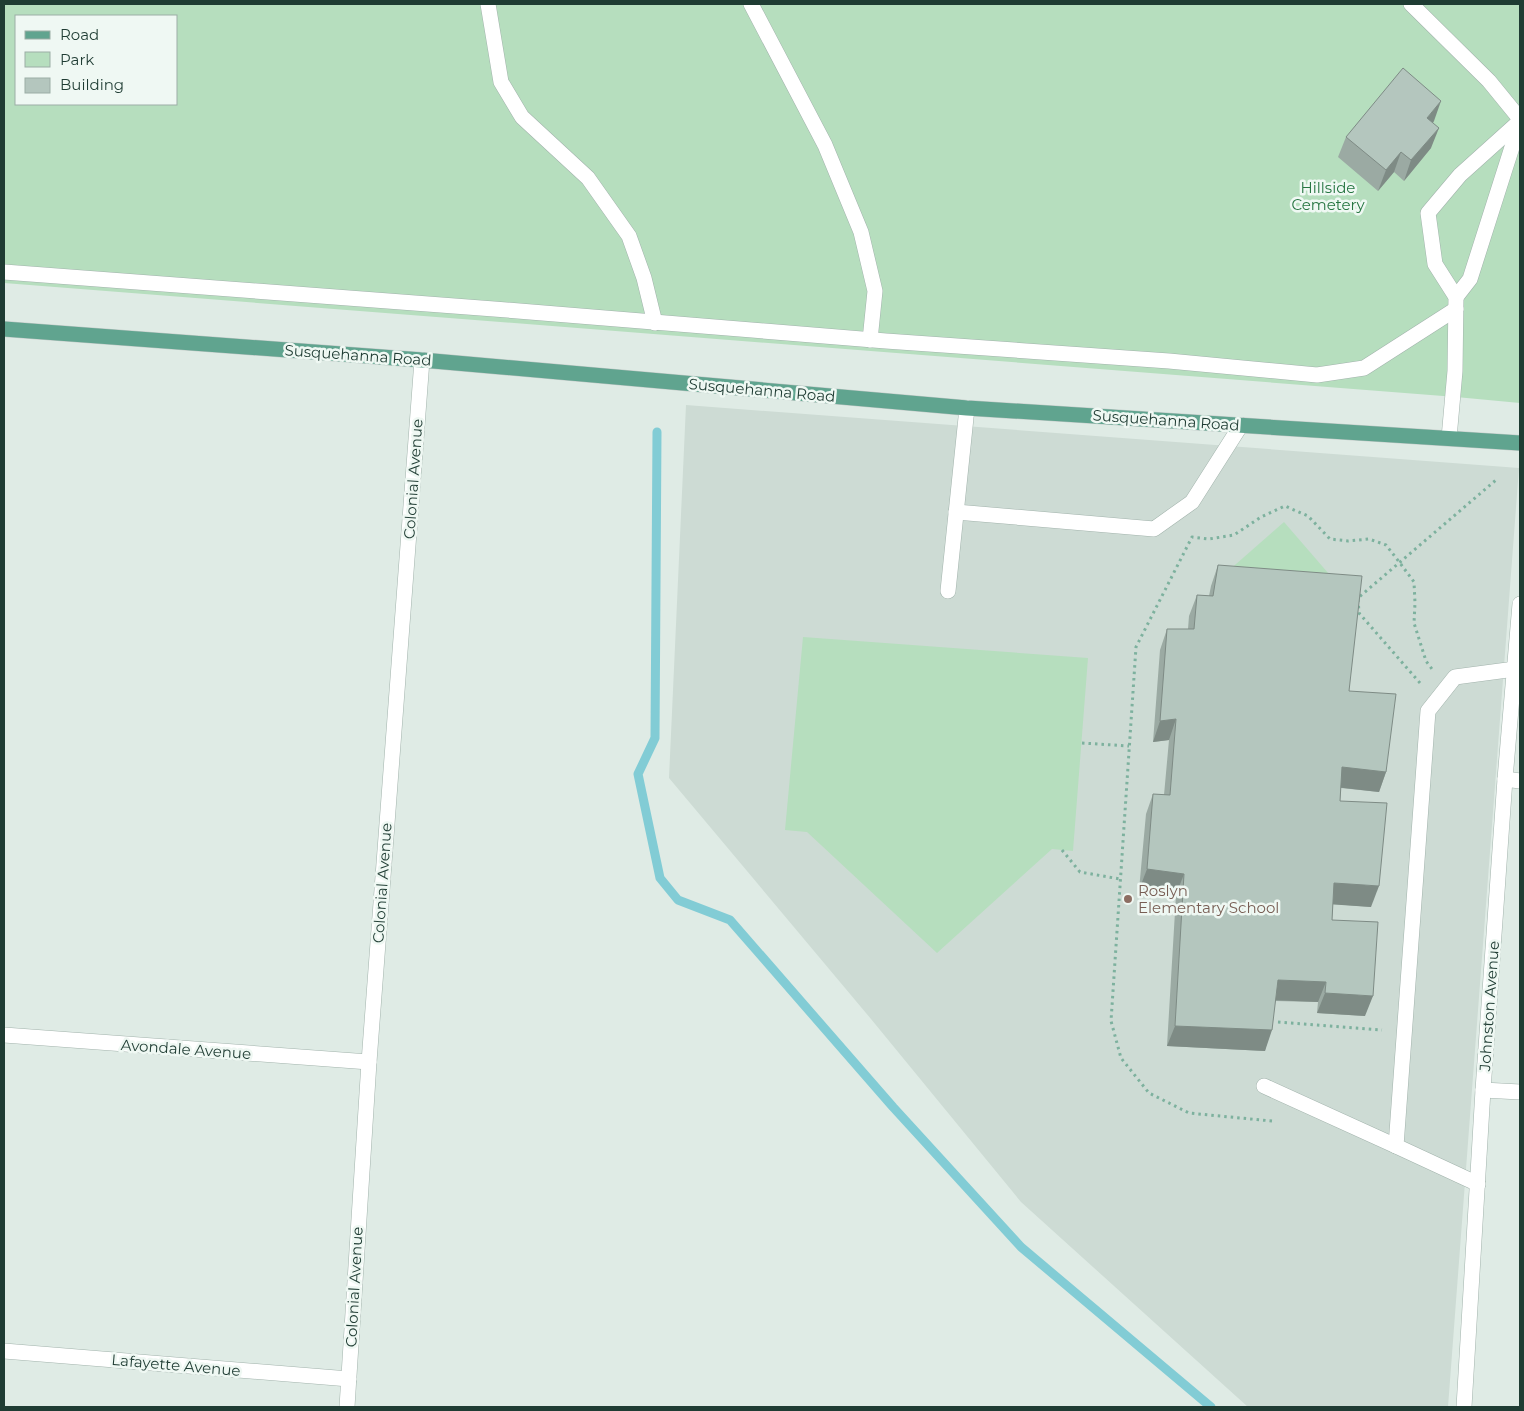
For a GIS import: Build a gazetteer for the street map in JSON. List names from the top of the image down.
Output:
{
  "streets": {
    "main road": ["Susquehanna Road"],
    "street": [
      "Colonial Avenue",
      "Johnston Avenue",
      "Avondale Avenue",
      "Lafayette Avenue"
    ]
  },
  "crossings": [
    ["Susquehanna Road", "Colonial Avenue"],
    ["Colonial Avenue", "Avondale Avenue"],
    ["Colonial Avenue", "Lafayette Avenue"]
  ],
  "parks": ["Hillside Cemetery"],
  "places": ["Roslyn Elementary School"],
  "legend": ["Road", "Park", "Building"]
}
